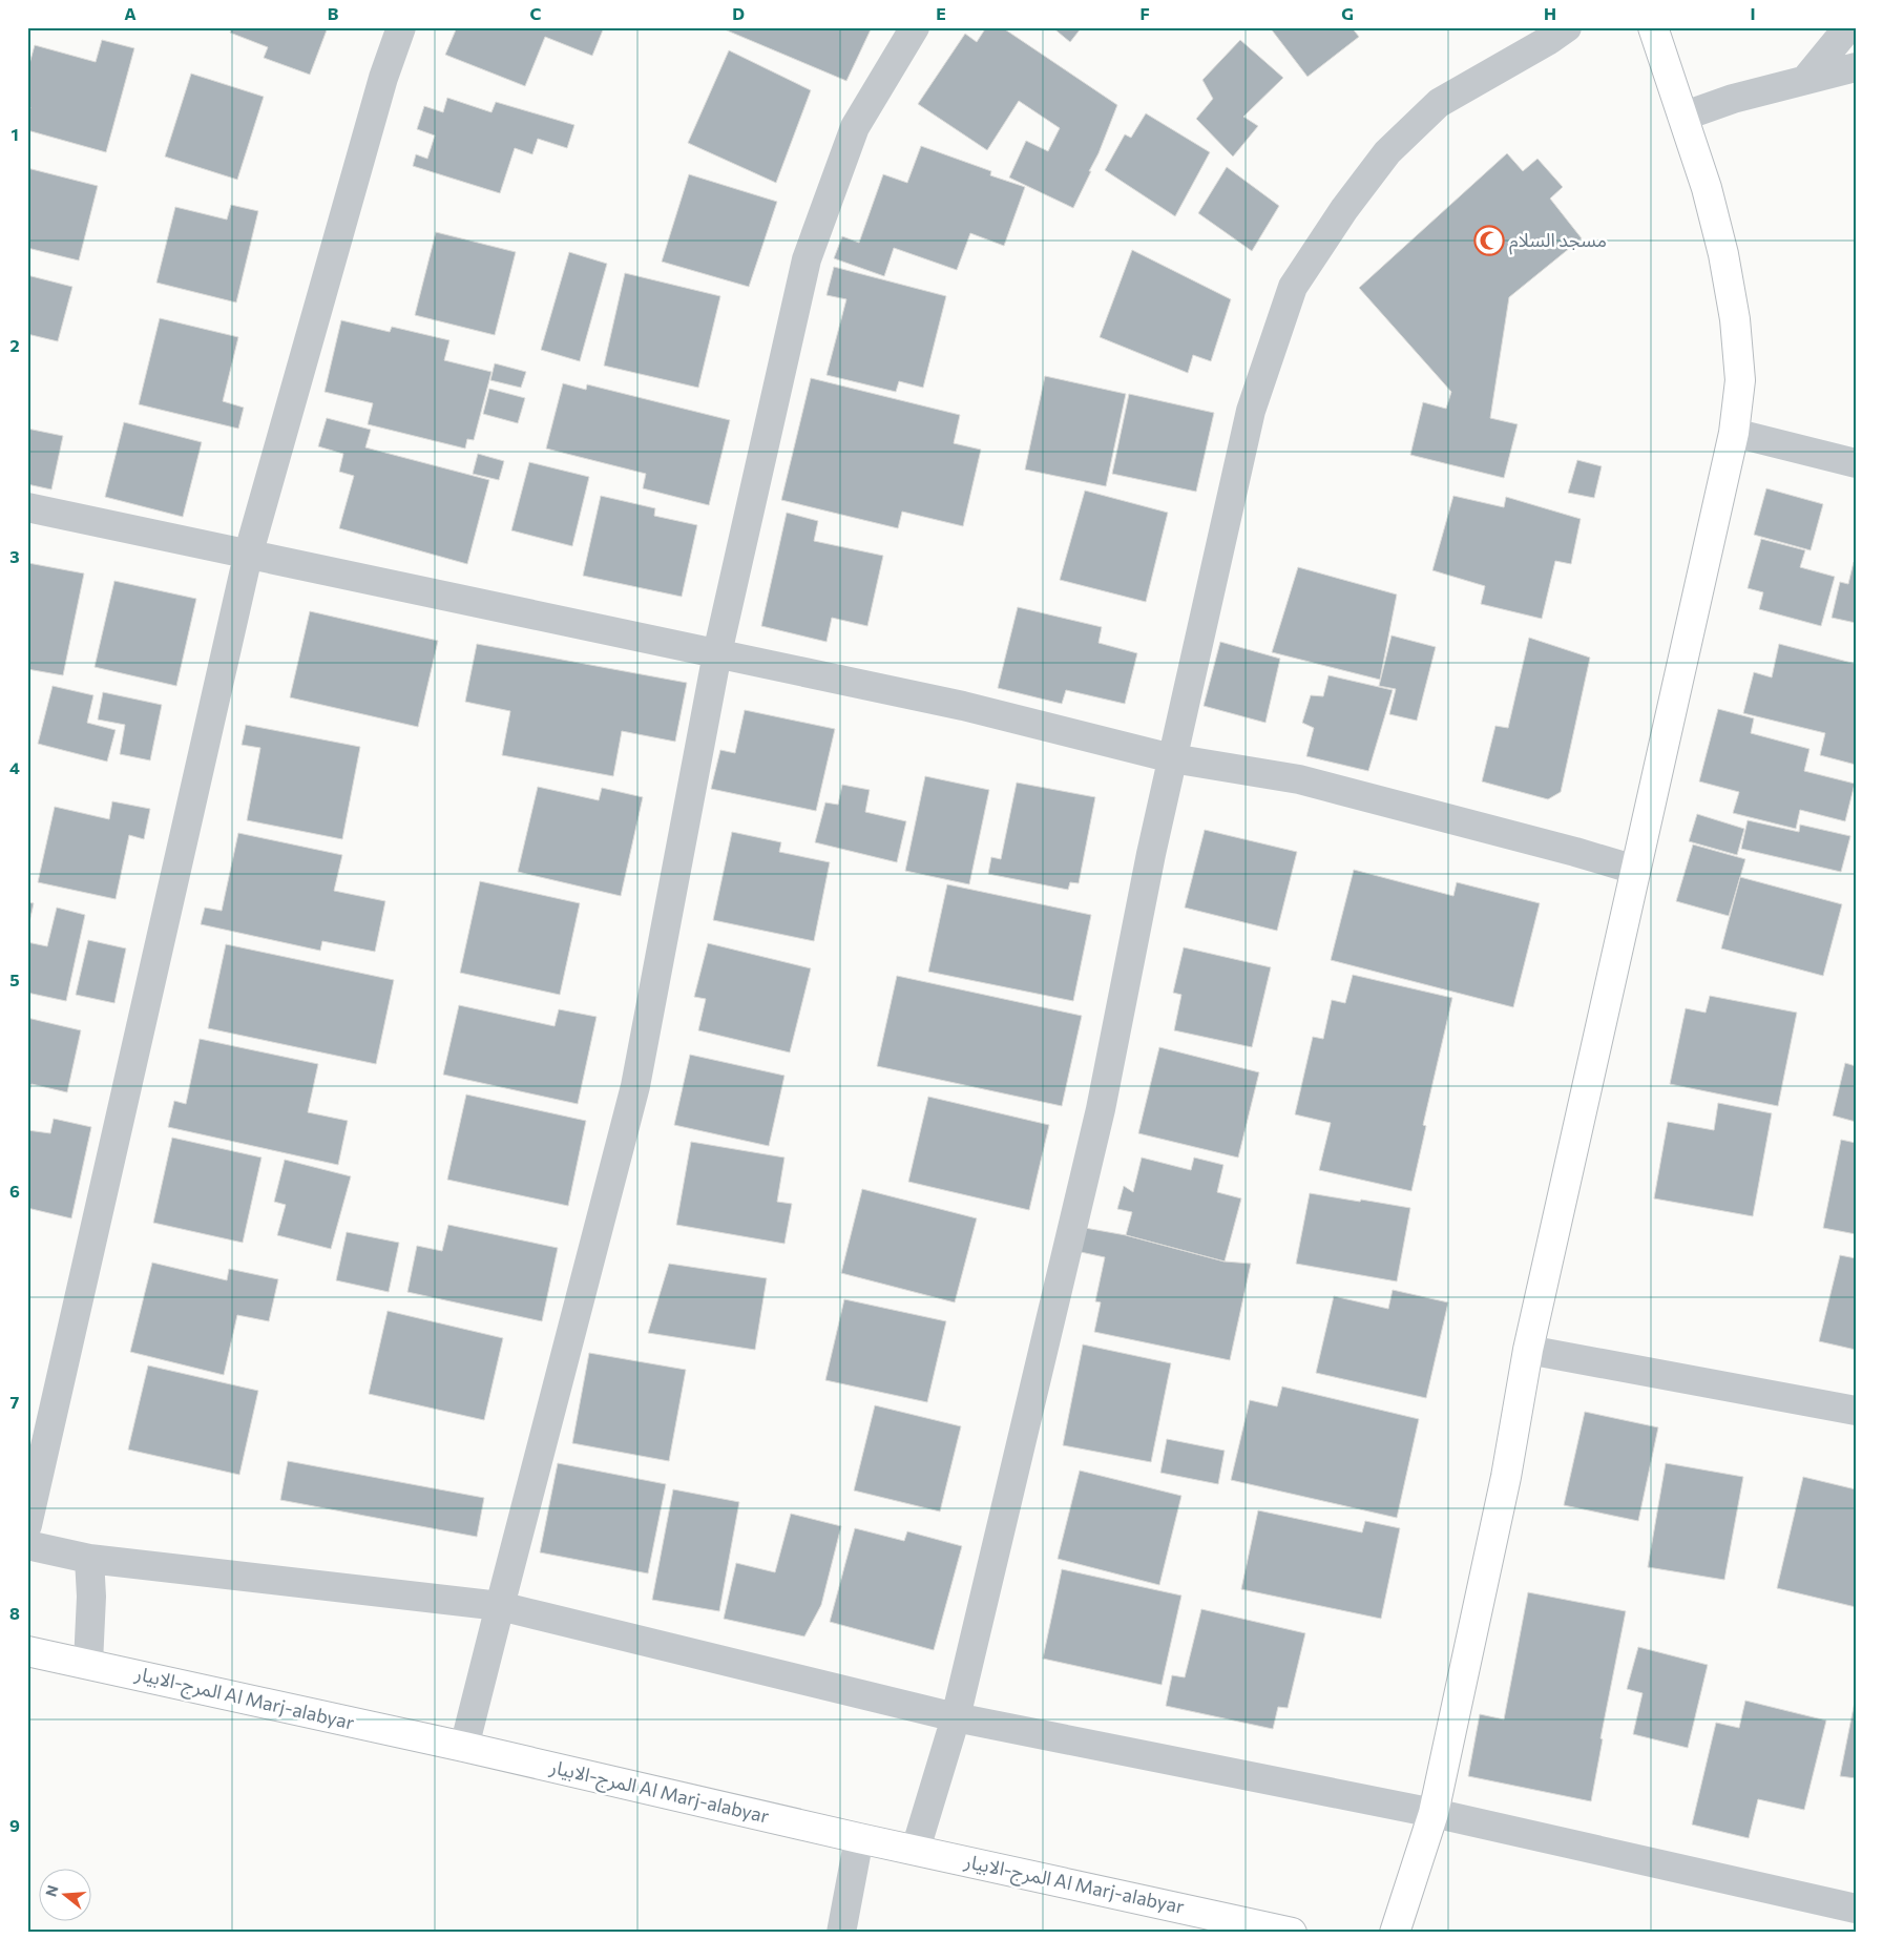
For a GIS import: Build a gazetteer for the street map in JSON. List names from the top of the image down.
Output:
{
  "streets": {
    "main road": ["المرج-الابيار Al Marj-alabyar"]
  },
  "places": {
    "mosque": ["مسجد السلام"]
  },
  "north": "left",
  "grid": {
    "columns": [
      "A",
      "B",
      "C",
      "D",
      "E",
      "F",
      "G",
      "H",
      "I"
    ],
    "rows": [
      "1",
      "2",
      "3",
      "4",
      "5",
      "6",
      "7",
      "8",
      "9"
    ]
  }
}
